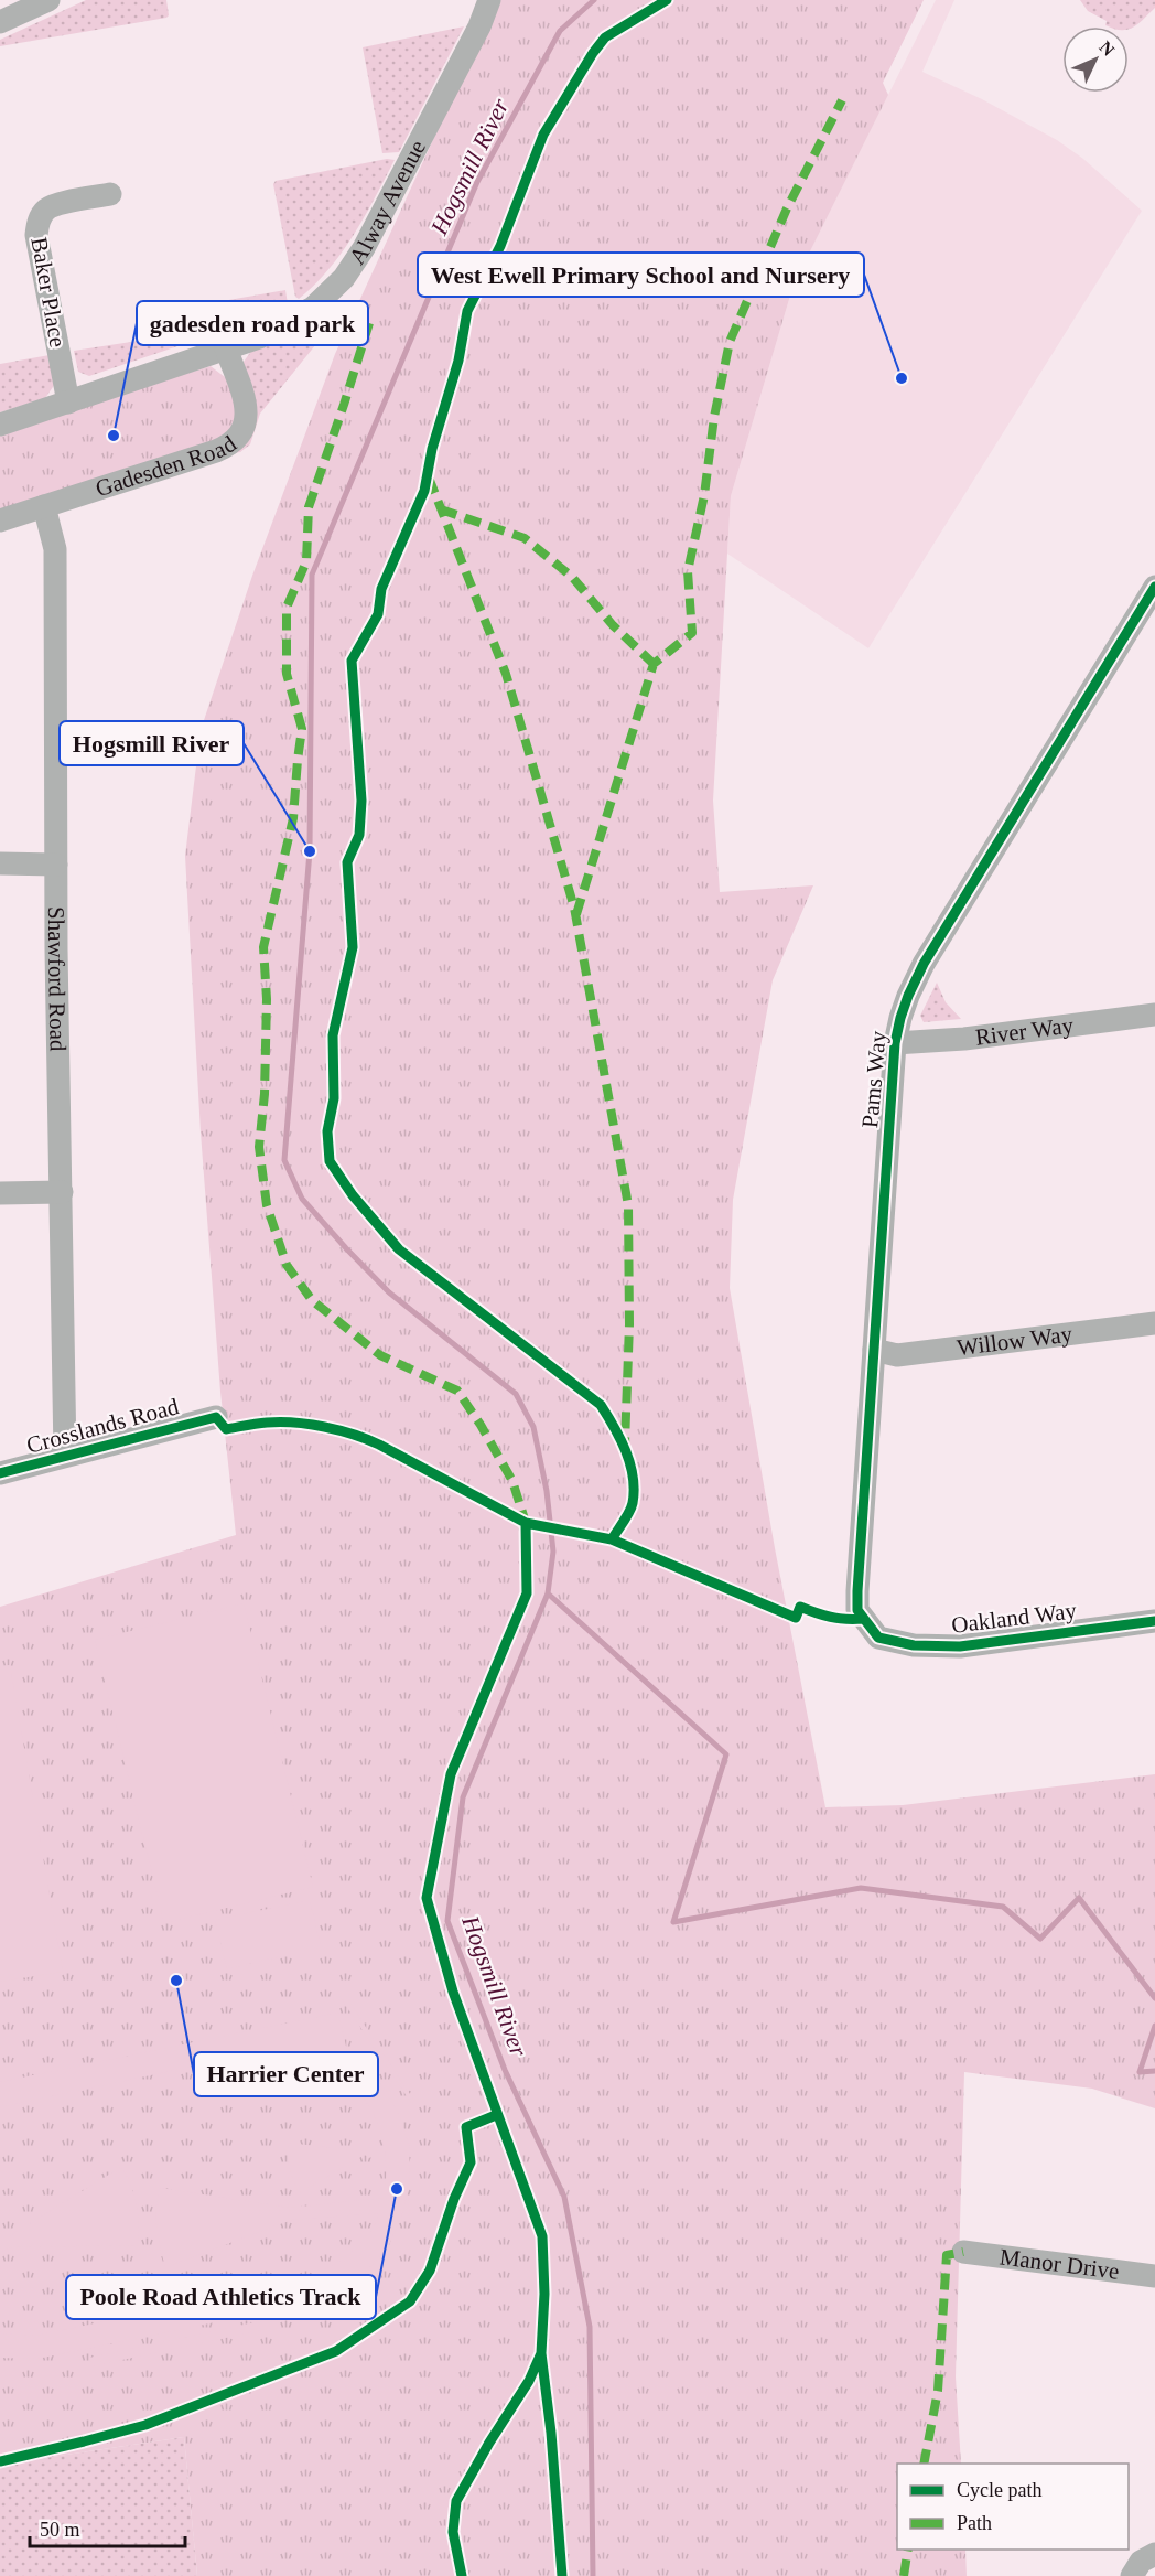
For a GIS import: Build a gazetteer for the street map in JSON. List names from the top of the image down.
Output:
{
  "streets": {
    "street": [
      "Alway Avenue",
      "Baker Place",
      "Gadesden Road",
      "Shawford Road",
      "River Way",
      "Pams Way",
      "Willow Way",
      "Crosslands Road",
      "Oakland Way",
      "Manor Drive"
    ]
  },
  "crossings": [
    ["Alway Avenue", "Gadesden Road"],
    ["Gadesden Road", "Shawford Road"],
    ["Shawford Road", "Crosslands Road"],
    ["River Way", "Pams Way"],
    ["Pams Way", "Willow Way"],
    ["Pams Way", "Oakland Way"]
  ],
  "water": ["Hogsmill River"],
  "places": [
    "West Ewell Primary School and Nursery",
    "gadesden road park",
    "Hogsmill River",
    "Harrier Center",
    "Poole Road Athletics Track"
  ],
  "legend": ["Cycle path", "Path"],
  "scale_bar": "50 m",
  "north": "top right"
}
